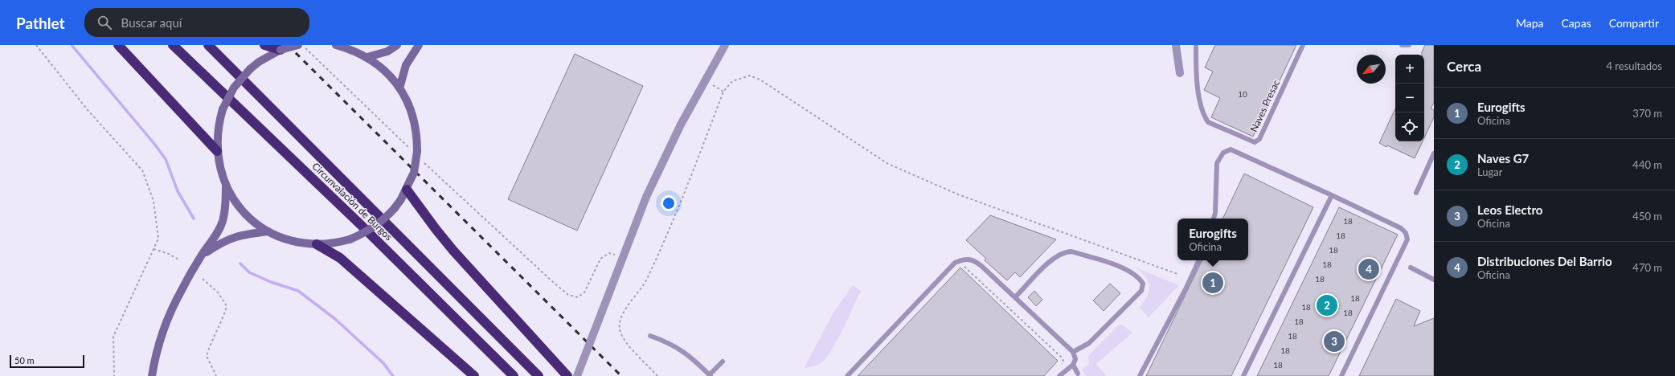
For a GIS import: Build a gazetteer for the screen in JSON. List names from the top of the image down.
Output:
{
  "streets": {
    "highway": ["Circunvalación de Burgos"],
    "lane": ["Naves Presac"]
  },
  "house_numbers": [
    "10",
    "18",
    "18",
    "18",
    "18",
    "18",
    "18",
    "18",
    "18",
    "18",
    "18",
    "18",
    "18"
  ],
  "scale_bar": "50 m",
  "north": "bottom left",
  "page": {
    "header": "Pathlet",
    "search": "Buscar aquí",
    "nav": ["Mapa", "Capas", "Compartir"],
    "heading": ["Cerca", "4 resultados"],
    "map_buttons": ["+", "−"],
    "list": [
      {
        "mark": "1",
        "name": "Eurogifts",
        "note": "Oficina",
        "value": "370 m"
      },
      {
        "mark": "2",
        "name": "Naves G7",
        "note": "Lugar",
        "value": "440 m"
      },
      {
        "mark": "3",
        "name": "Leos Electro",
        "note": "Oficina",
        "value": "450 m"
      },
      {
        "mark": "4",
        "name": "Distribuciones Del Barrio",
        "note": "Oficina",
        "value": "470 m"
      }
    ],
    "popup": ["Eurogifts", "Oficina"],
    "pins": [
      "4",
      "1",
      "2",
      "3"
    ],
    "scale": "50 m"
  }
}
